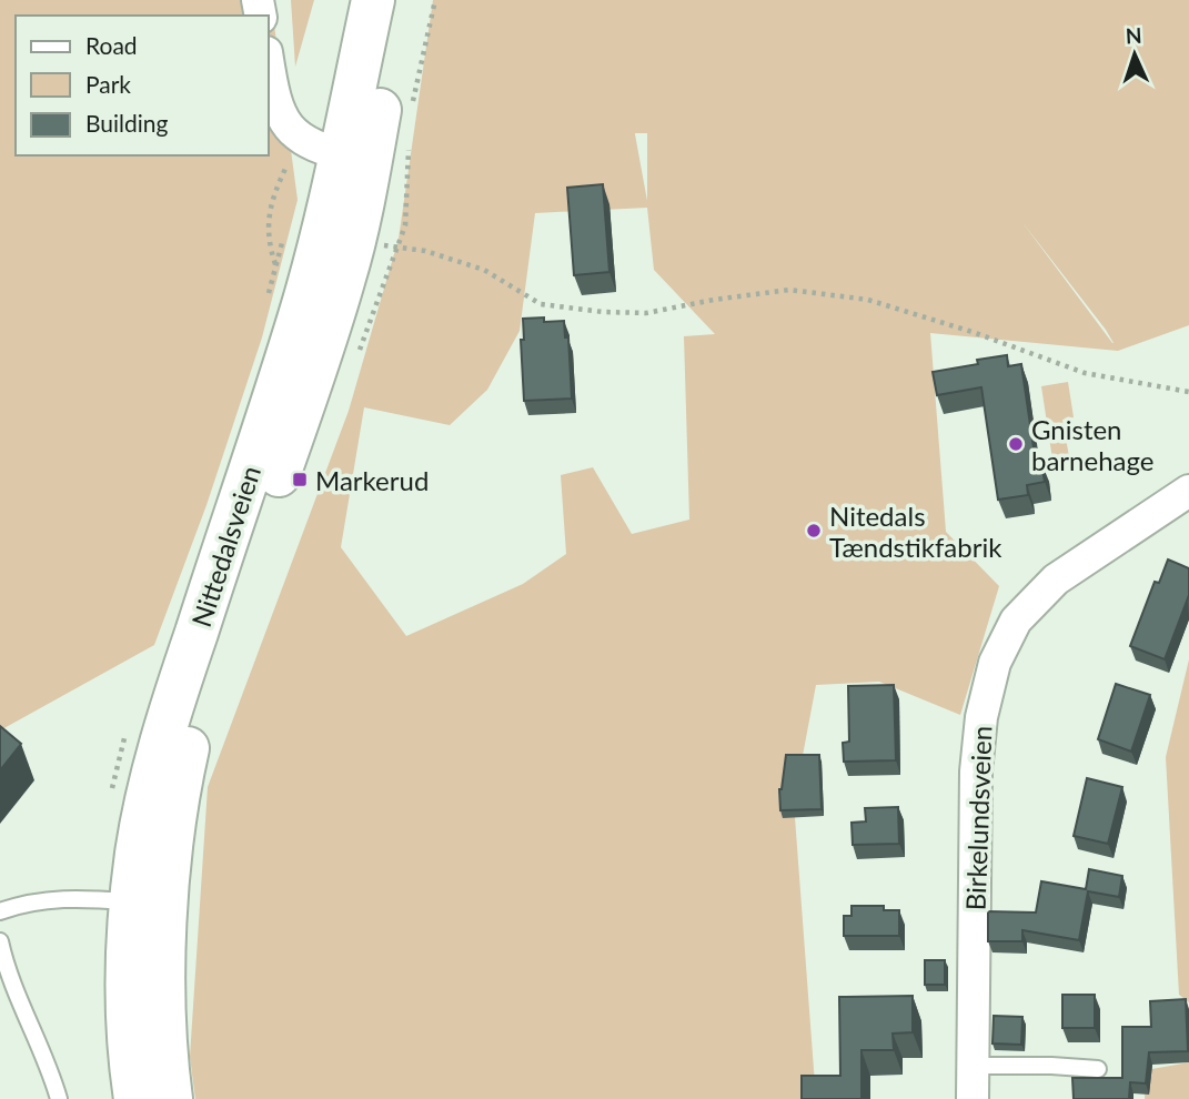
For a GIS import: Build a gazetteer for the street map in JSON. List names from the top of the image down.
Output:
{
  "streets": {
    "main road": ["Nittedalsveien"],
    "street": ["Birkelundsveien"]
  },
  "places": {
    "other": ["Gnisten barnehage", "Nitedals Tændstikfabrik"],
    "transit": ["Markerud"]
  },
  "legend": ["Road", "Park", "Building"],
  "north": "top"
}
